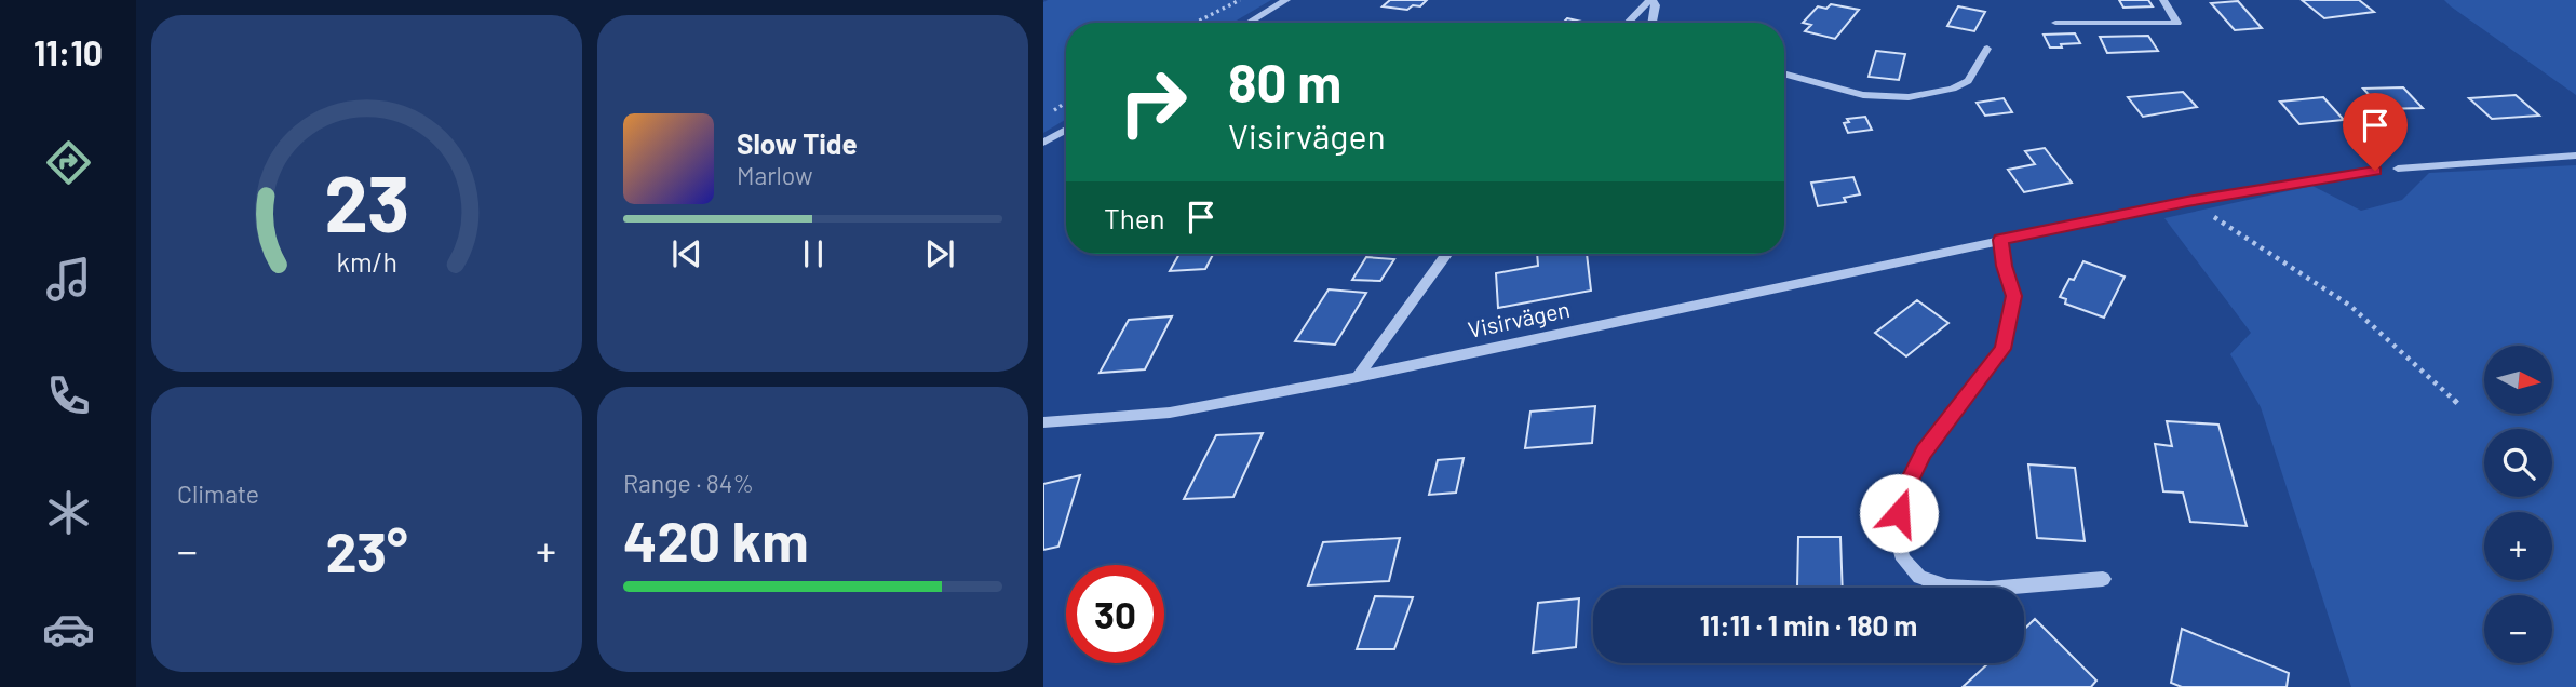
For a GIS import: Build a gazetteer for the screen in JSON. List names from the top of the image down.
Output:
{
  "streets": {
    "street": ["Visirvägen"]
  },
  "north": "right",
  "page": {
    "tabs": "11:10",
    "turn": ["80 m", "Visirvägen"],
    "song": ["Slow Tide", "Marlow"],
    "then": "Then",
    "map_buttons": ["+", "−"],
    "tile": [
      "Climate",
      ["Range · 84%", "420 km"]
    ],
    "heat": ["−", "23°", "+"],
    "limit": "30",
    "trip": "11:11 · 1 min · 180 m",
    "gauge": ["23", "km/h"]
  }
}
